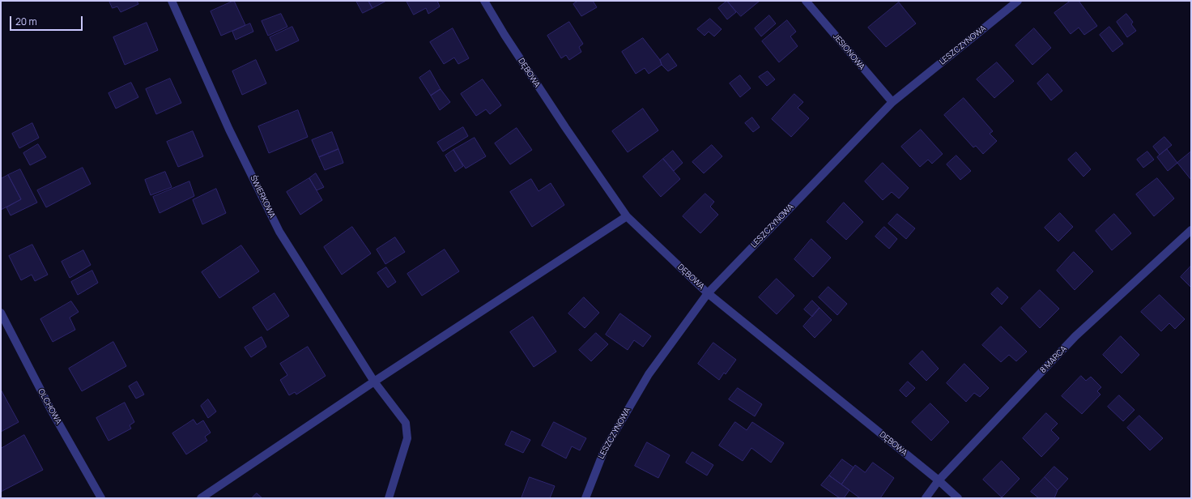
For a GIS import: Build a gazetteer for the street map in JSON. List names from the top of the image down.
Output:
{
  "streets": {
    "street": [
      "LESZCZYNOWA",
      "JESIONOWA",
      "DĘBOWA",
      "ŚWIERKOWA",
      "8 MARCA",
      "OLCHOWA"
    ]
  },
  "crossings": [
    ["LESZCZYNOWA", "JESIONOWA"],
    ["LESZCZYNOWA", "DĘBOWA"],
    ["DĘBOWA", "8 MARCA"]
  ],
  "scale_bar": "20 m"
}
